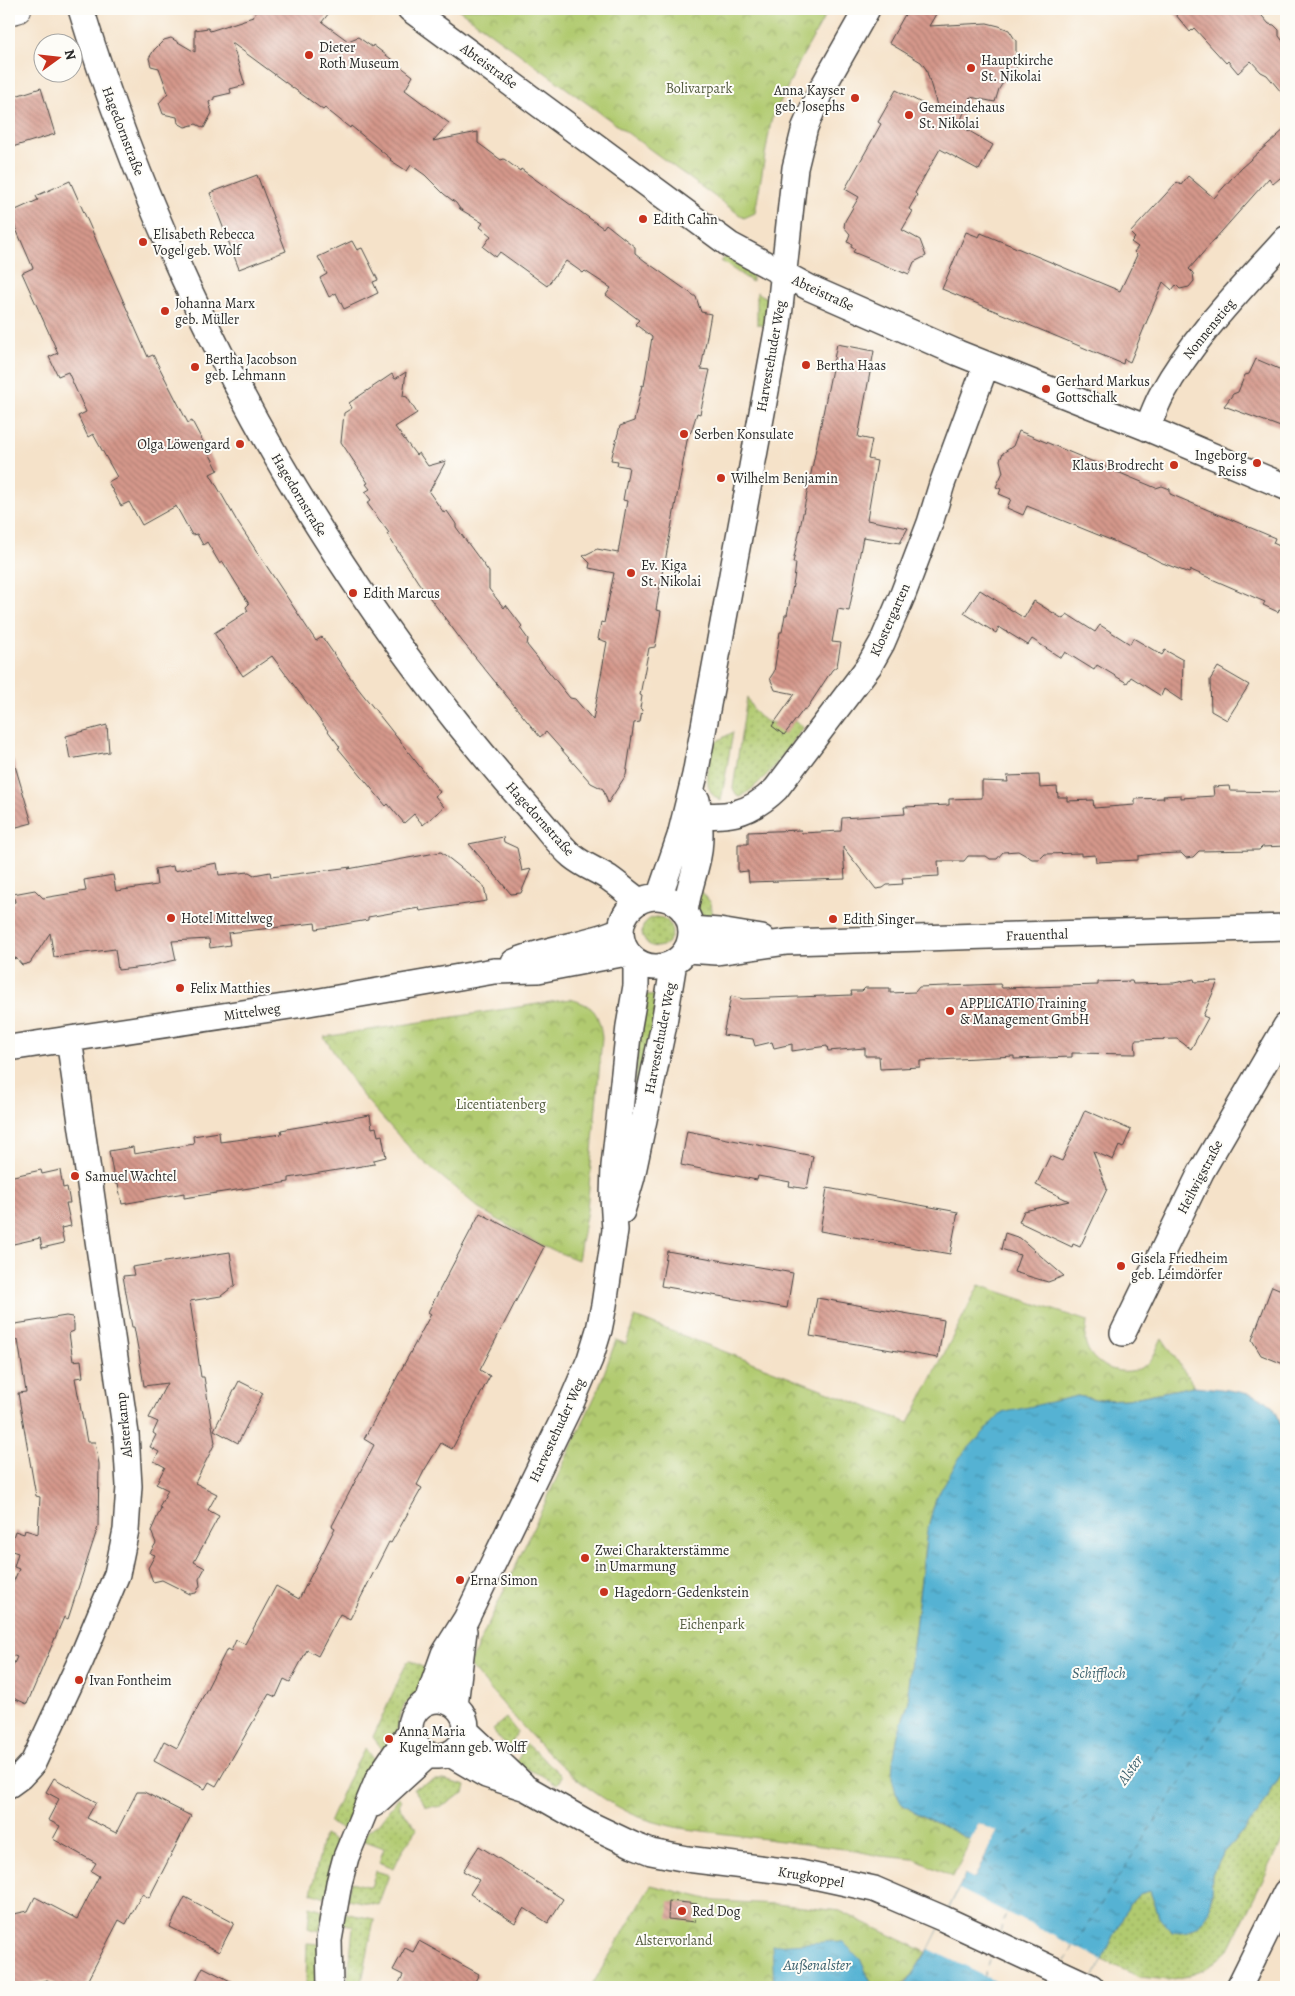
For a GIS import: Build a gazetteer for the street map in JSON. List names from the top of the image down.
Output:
{
  "streets": {
    "street": [
      "Abteistraße",
      "Hagedornstraße",
      "Nonnenstieg",
      "Harvestehuder Weg",
      "Klostergarten",
      "Frauenthal",
      "Mittelweg",
      "Heilwigstraße",
      "Alsterkamp",
      "Krugkoppel"
    ]
  },
  "crossings": [
    ["Abteistraße", "Nonnenstieg"],
    ["Abteistraße", "Harvestehuder Weg"],
    ["Abteistraße", "Klostergarten"],
    ["Hagedornstraße", "Harvestehuder Weg"],
    ["Hagedornstraße", "Frauenthal"],
    ["Hagedornstraße", "Mittelweg"],
    ["Harvestehuder Weg", "Klostergarten"],
    ["Harvestehuder Weg", "Frauenthal"],
    ["Harvestehuder Weg", "Mittelweg"],
    ["Harvestehuder Weg", "Krugkoppel"],
    ["Frauenthal", "Mittelweg"],
    ["Mittelweg", "Alsterkamp"]
  ],
  "water": ["Schiffloch", "Alster", "Außenalster"],
  "parks": [
    "Bolivarpark",
    "Licentiatenberg",
    "Eichenpark",
    "Alstervorland"
  ],
  "places": [
    "Dieter Roth Museum",
    "Hauptkirche St. Nikolai",
    "Anna Kayser geb. Josephs",
    "Gemeindehaus St. Nikolai",
    "Edith Cahn",
    "Elisabeth Rebecca Vogel geb. Wolf",
    "Johanna Marx geb. Müller",
    "Bertha Haas",
    "Bertha Jacobson geb. Lehmann",
    "Gerhard Markus Gottschalk",
    "Serben Konsulate",
    "Olga Löwengard",
    "Ingeborg Reiss",
    "Klaus Brodrecht",
    "Wilhelm Benjamin",
    "Ev. Kiga St. Nikolai",
    "Edith Marcus",
    "Hotel Mittelweg",
    "Edith Singer",
    "Felix Matthies",
    "APPLICATIO Training & Management GmbH",
    "Samuel Wachtel",
    "Gisela Friedheim geb. Leimdörfer",
    "Zwei Charakterstämme in Umarmung",
    "Erna Simon",
    "Hagedorn-Gedenkstein",
    "Ivan Fontheim",
    "Anna Maria Kugelmann geb. Wolff",
    "Red Dog"
  ],
  "north": "right"
}
